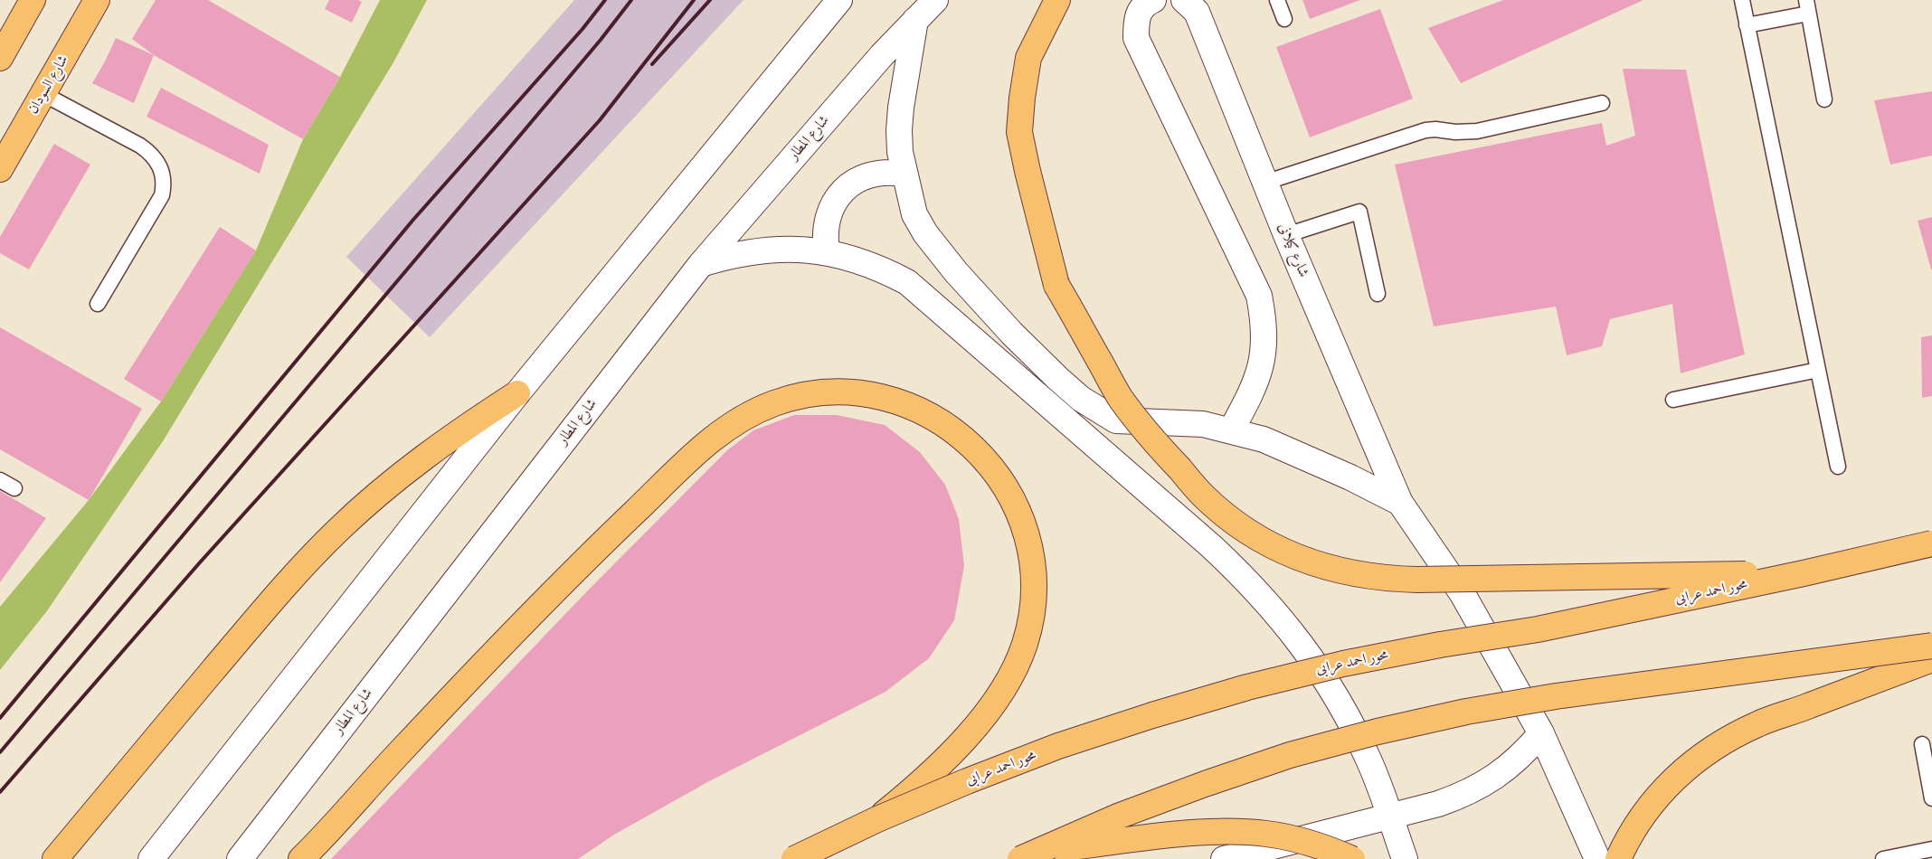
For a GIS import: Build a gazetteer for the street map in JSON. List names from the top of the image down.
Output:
{
  "streets": {
    "main road": ["شارع السودان", "محور احمد عرابى"],
    "street": ["شارع المطار", "شارع كيلانى"]
  }
}
